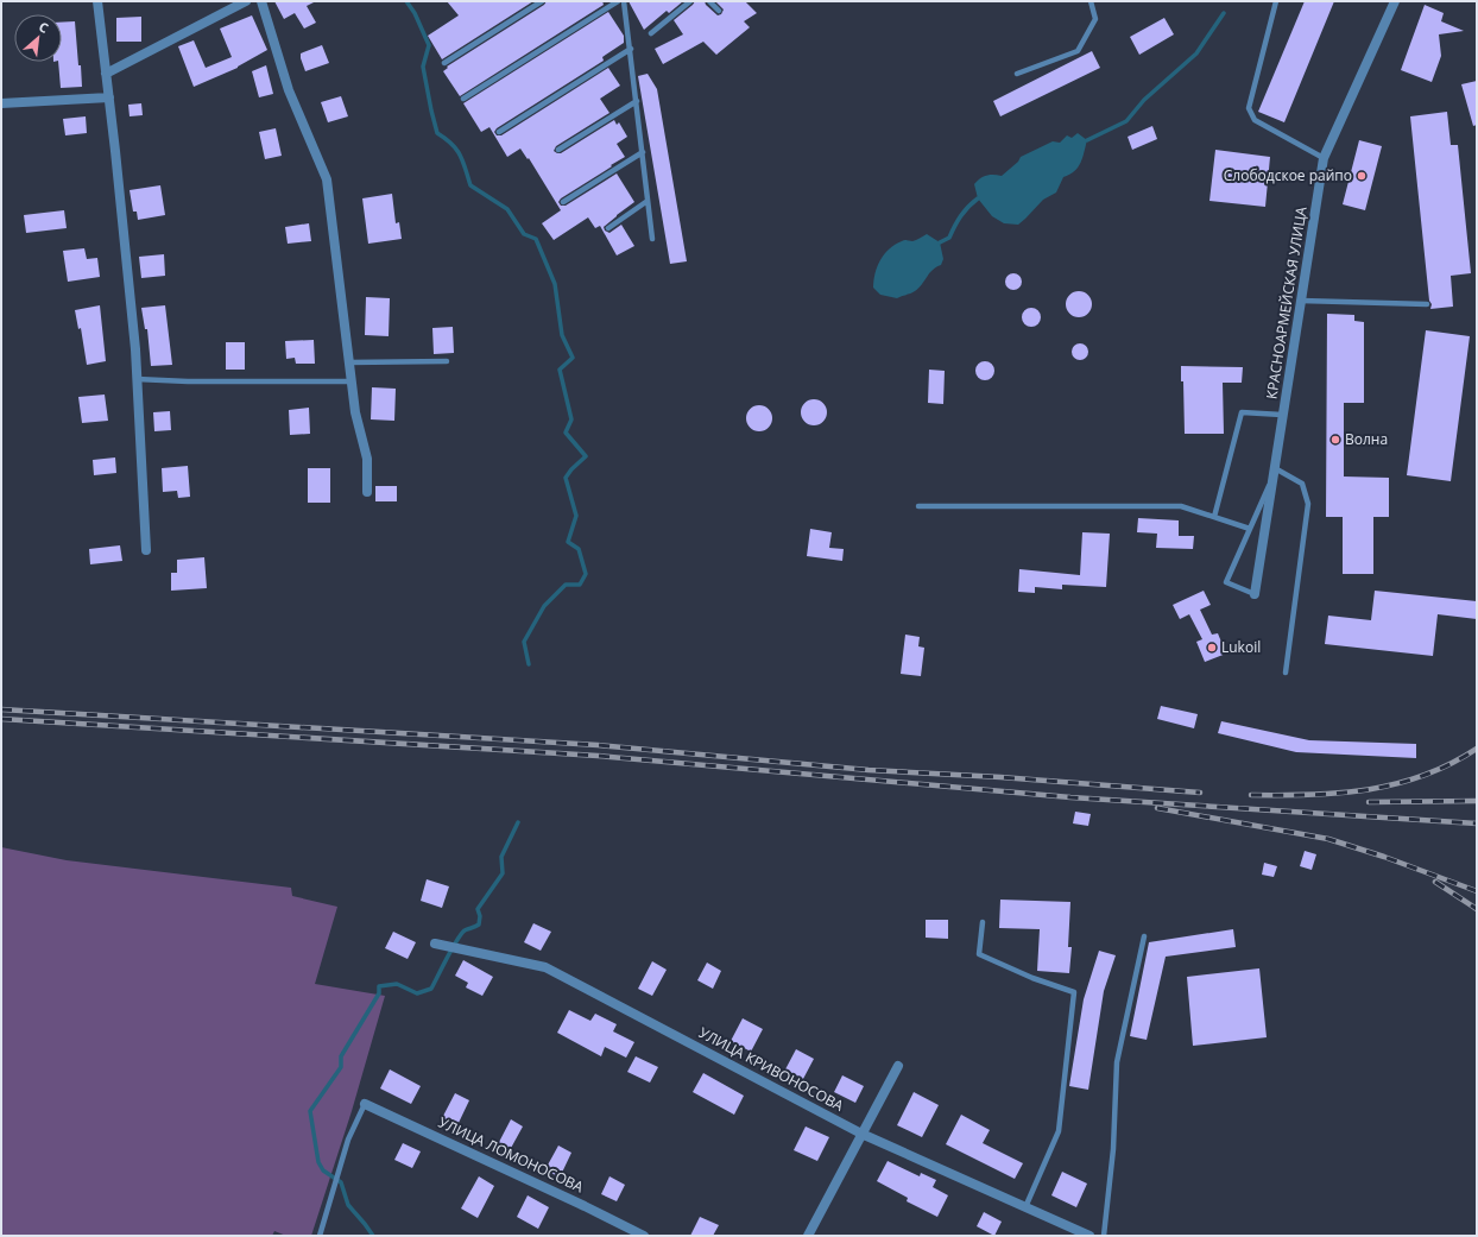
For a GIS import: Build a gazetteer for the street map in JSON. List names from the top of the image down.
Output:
{
  "streets": {
    "street": ["КРАСНОАРМЕЙСКАЯ УЛИЦА", "УЛИЦА КРИВОНОСОВА", "УЛИЦА ЛОМОНОСОВА"]
  },
  "places": ["Слободское райпо", "Волна", "Lukoil"],
  "north": "top right"
}
